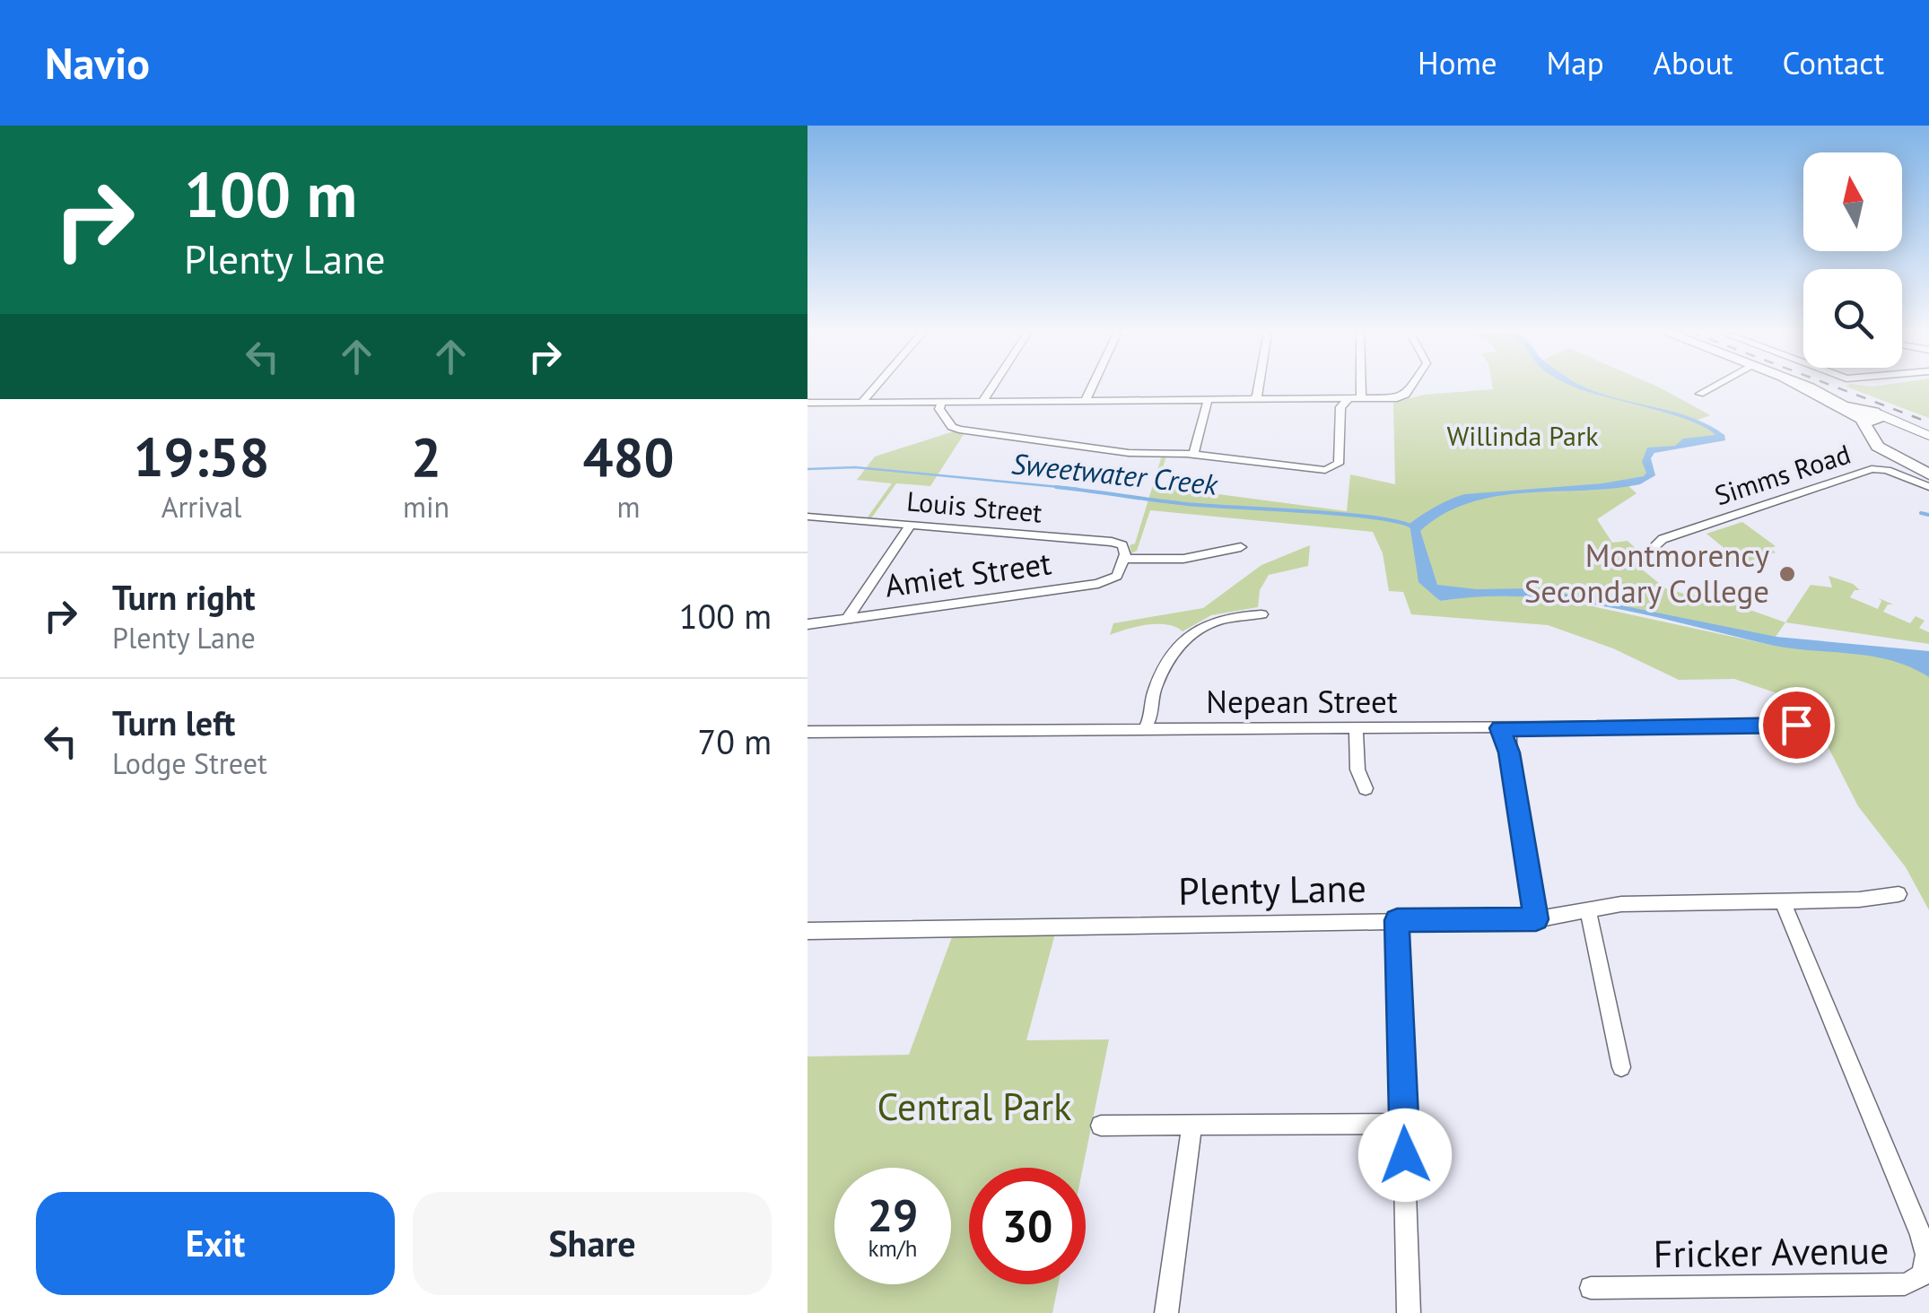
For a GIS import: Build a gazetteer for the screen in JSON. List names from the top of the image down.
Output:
{
  "streets": {
    "street": [
      "Simms Road",
      "Louis Street",
      "Amiet Street",
      "Nepean Street",
      "Plenty Lane",
      "Fricker Avenue"
    ]
  },
  "crossings": [
    ["Louis Street", "Amiet Street"],
    ["Plenty Lane", "Fricker Avenue"]
  ],
  "water": ["Sweetwater Creek"],
  "parks": ["Willinda Park", "Central Park"],
  "places": ["Montmorency Secondary College"],
  "north": "top",
  "page": {
    "header": "Navio",
    "nav": [
      "Home",
      "Map",
      "About",
      "Contact"
    ],
    "turn": ["100 m", "Plenty Lane"],
    "eta": [
      "19:58",
      "Arrival",
      "2",
      "min",
      "480",
      "m"
    ],
    "list": [
      {
        "name": "Turn right",
        "note": "Plenty Lane",
        "value": "100 m"
      },
      {
        "name": "Turn left",
        "note": "Lodge Street",
        "value": "70 m"
      }
    ],
    "speed": "29 km/h",
    "limit": "30",
    "buttons": ["Exit", "Share"]
  }
}
